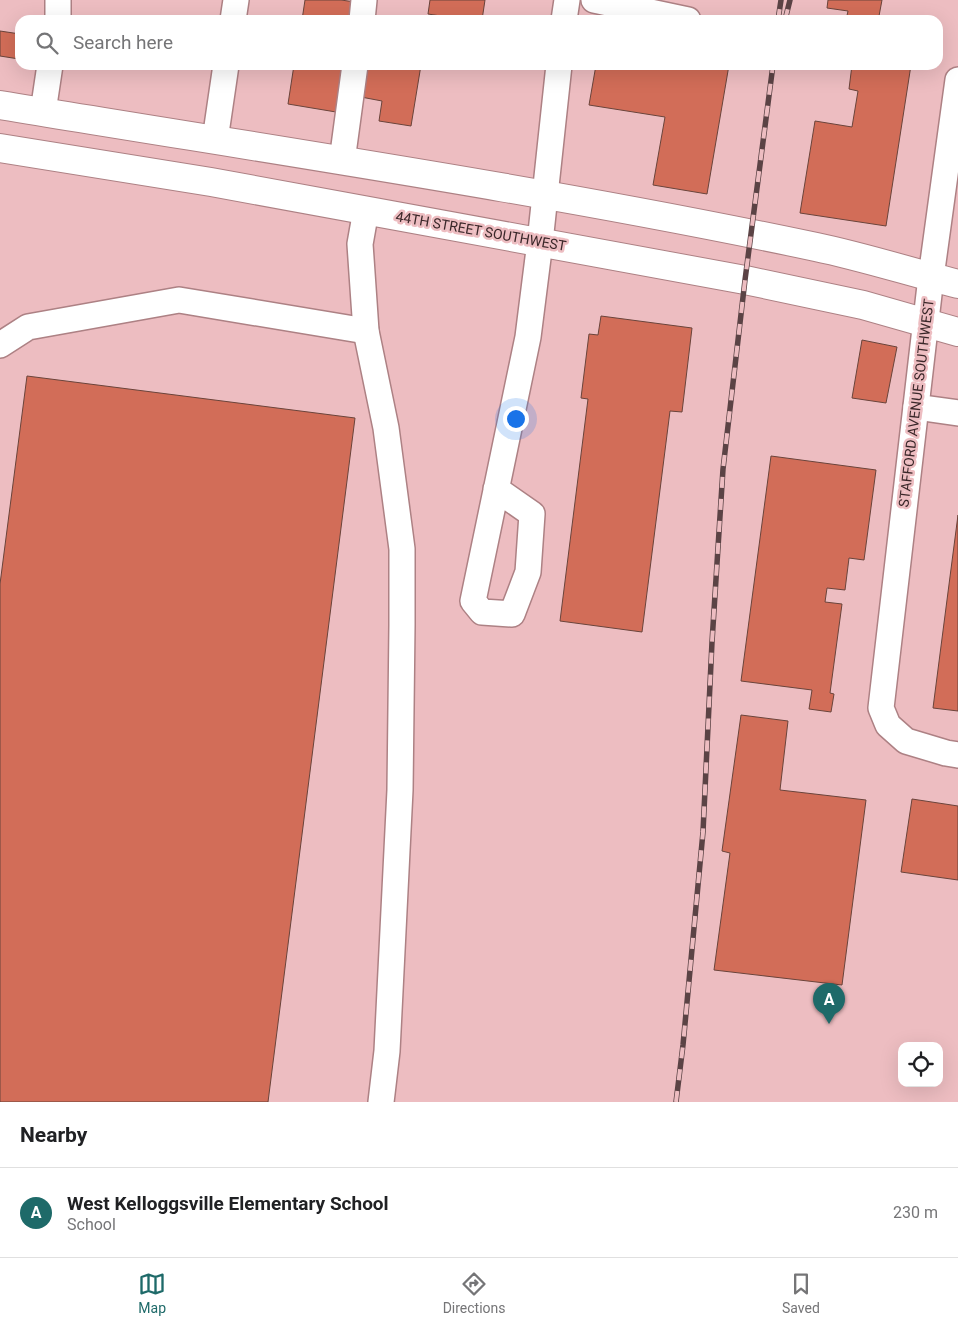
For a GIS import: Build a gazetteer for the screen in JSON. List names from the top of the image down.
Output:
{
  "streets": {
    "main road": ["44TH STREET SOUTHWEST"],
    "street": ["STAFFORD AVENUE SOUTHWEST"]
  },
  "crossings": [
    ["44TH STREET SOUTHWEST", "STAFFORD AVENUE SOUTHWEST"]
  ],
  "page": {
    "search": "Search here",
    "pins": "A",
    "heading": "Nearby",
    "list": [
      {
        "mark": "A",
        "name": "West Kelloggsville Elementary School",
        "note": "School",
        "value": "230 m"
      }
    ],
    "nav": ["Map", "Directions", "Saved"]
  }
}
